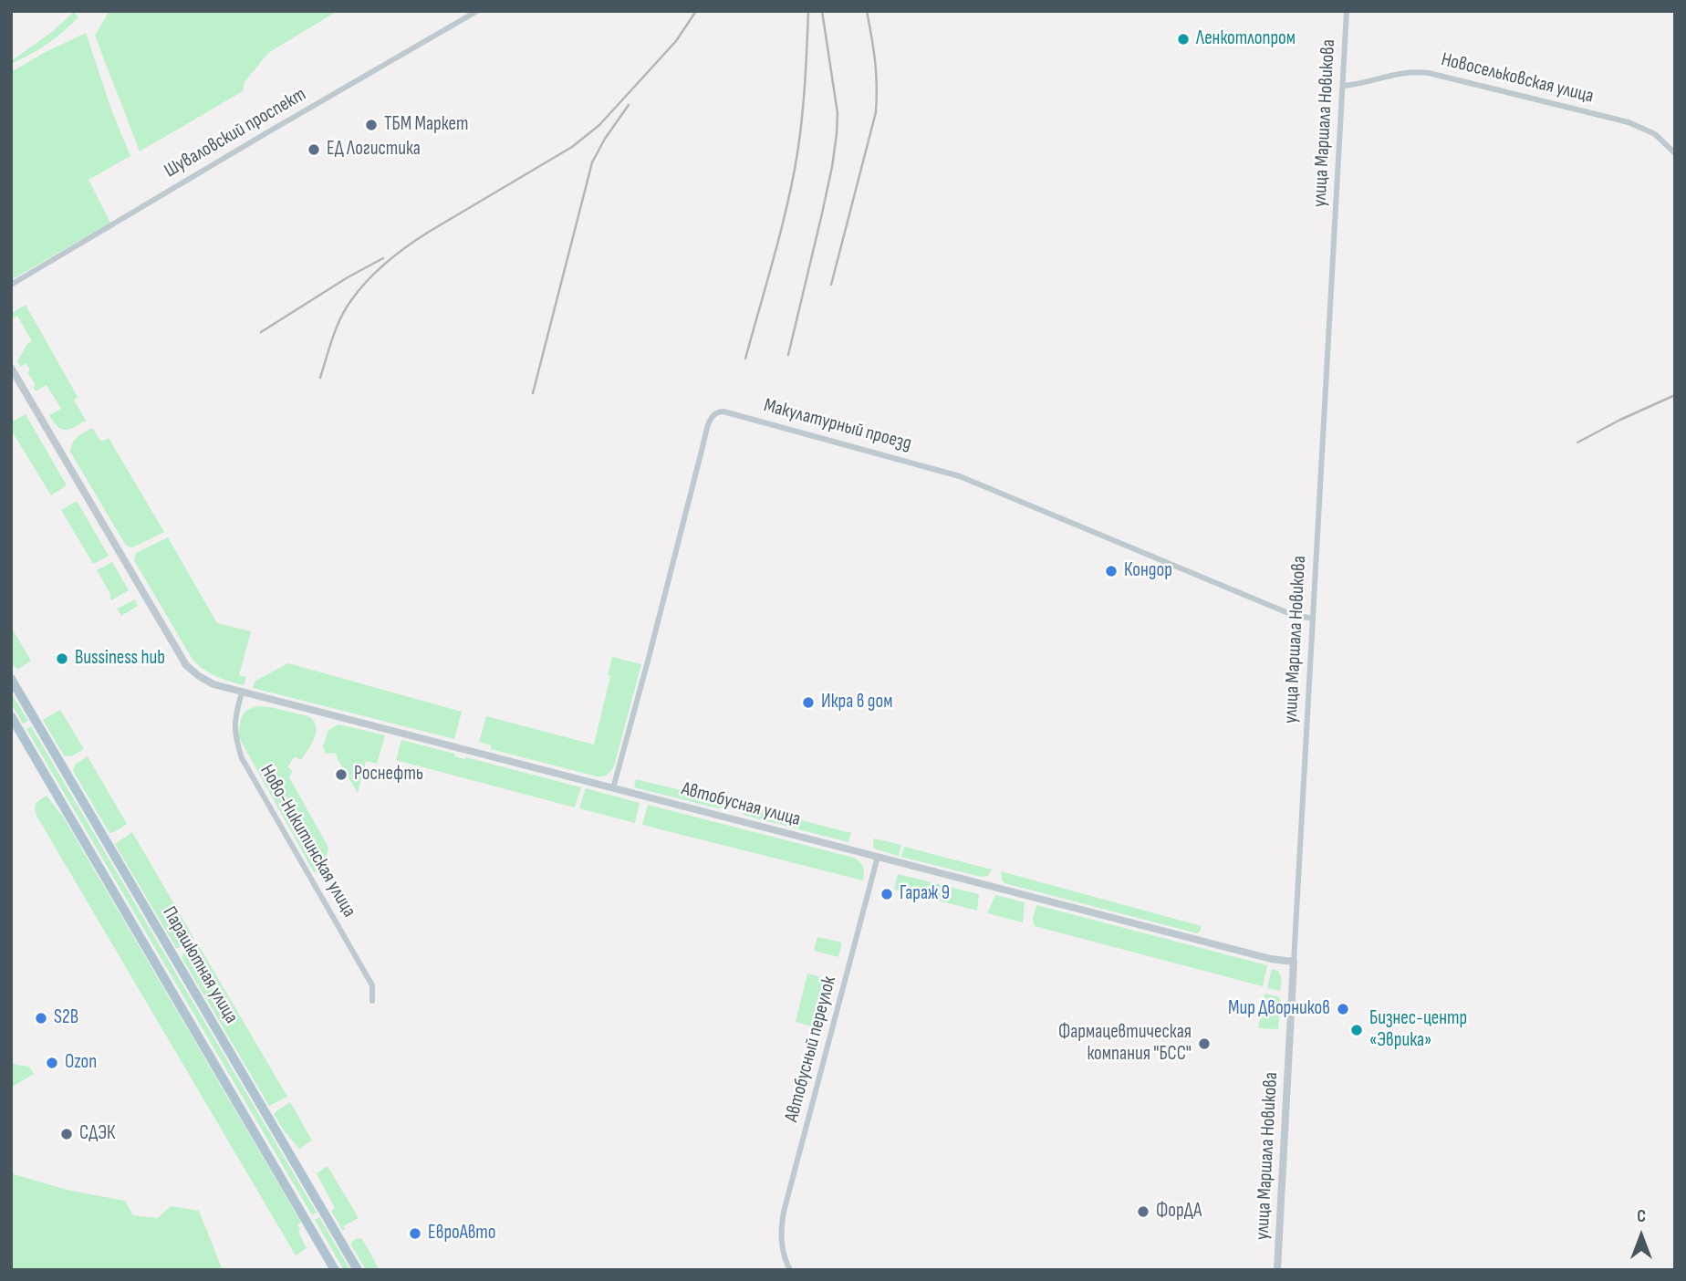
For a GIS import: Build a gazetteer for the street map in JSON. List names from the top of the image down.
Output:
{
  "streets": {
    "main road": ["Парашютная улица"],
    "street": [
      "Новосельковская улица",
      "улица Маршала Новикова",
      "Шуваловский проспект",
      "Макулатурный проезд",
      "Автобусная улица",
      "Ново-Никитинская улица",
      "Автобусный переулок"
    ]
  },
  "crossings": [
    ["Новосельковская улица", "улица Маршала Новикова"],
    ["улица Маршала Новикова", "Макулатурный проезд"],
    ["улица Маршала Новикова", "Автобусная улица"],
    ["Макулатурный проезд", "Автобусная улица"],
    ["Автобусная улица", "Ново-Никитинская улица"],
    ["Автобусная улица", "Автобусный переулок"]
  ],
  "places": [
    "Ленкотлопром",
    "ТБМ Маркет",
    "ЕД Логистика",
    "Кондор",
    "Bussiness hub",
    "Икра в дом",
    "Роснефть",
    "Гараж 9",
    "Мир Дворников",
    "S2B",
    "Бизнес-центр «Эврика»",
    "Фармацевтическая компания \"БСС\"",
    "Ozon",
    "СДЭК",
    "ФорДА",
    "ЕвроАвто"
  ],
  "north": "top"
}
